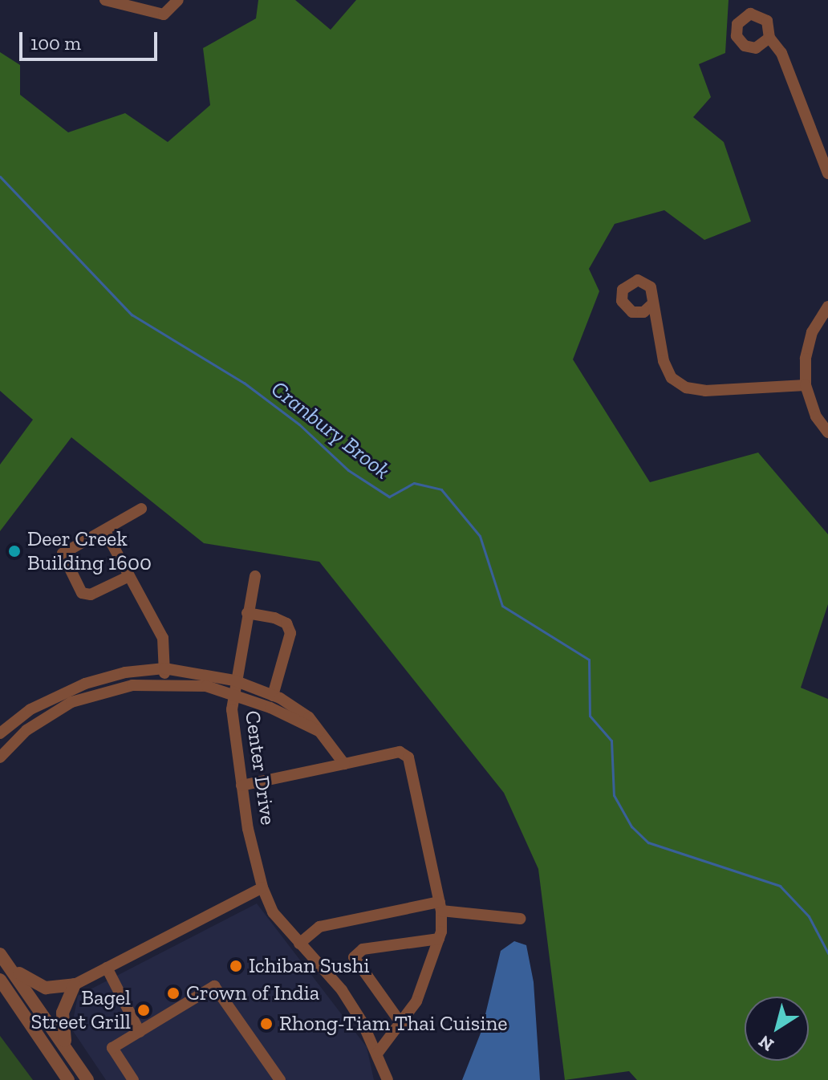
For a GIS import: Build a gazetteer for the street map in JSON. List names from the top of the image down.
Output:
{
  "streets": {
    "street": ["Center Drive"]
  },
  "water": ["Cranbury Brook"],
  "places": [
    "Deer Creek Building 1600",
    "Ichiban Sushi",
    "Crown of India",
    "Bagel Street Grill",
    "Rhong-Tiam Thai Cuisine"
  ],
  "scale_bar": "100 m",
  "north": "bottom left"
}
